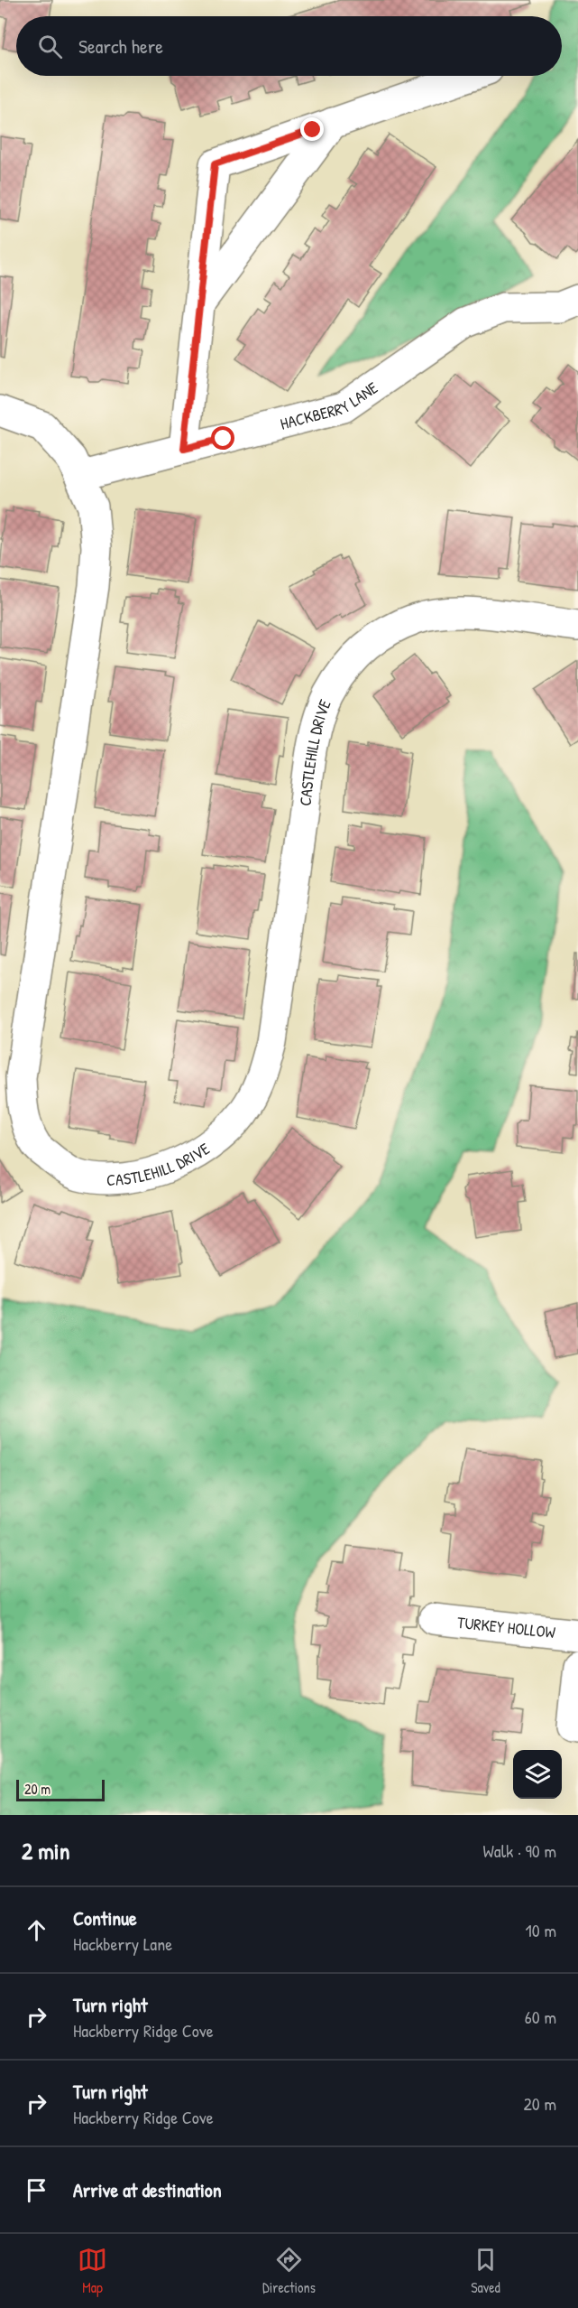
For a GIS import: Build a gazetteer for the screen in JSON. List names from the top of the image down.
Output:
{
  "streets": {
    "street": ["HACKBERRY LANE", "CASTLEHILL DRIVE", "TURKEY HOLLOW"]
  },
  "crossings": [
    ["HACKBERRY LANE", "CASTLEHILL DRIVE"]
  ],
  "scale_bar": "20 m",
  "page": {
    "search": "Search here",
    "scale": "20 m",
    "heading": ["2 min", "Walk · 90 m"],
    "list": [
      ["Continue", "Hackberry Lane", "10 m"],
      ["Turn right", "Hackberry Ridge Cove", "60 m"],
      ["Turn right", "Hackberry Ridge Cove", "20 m"],
      "Arrive at destination"
    ],
    "nav": ["Map", "Directions", "Saved"]
  }
}
